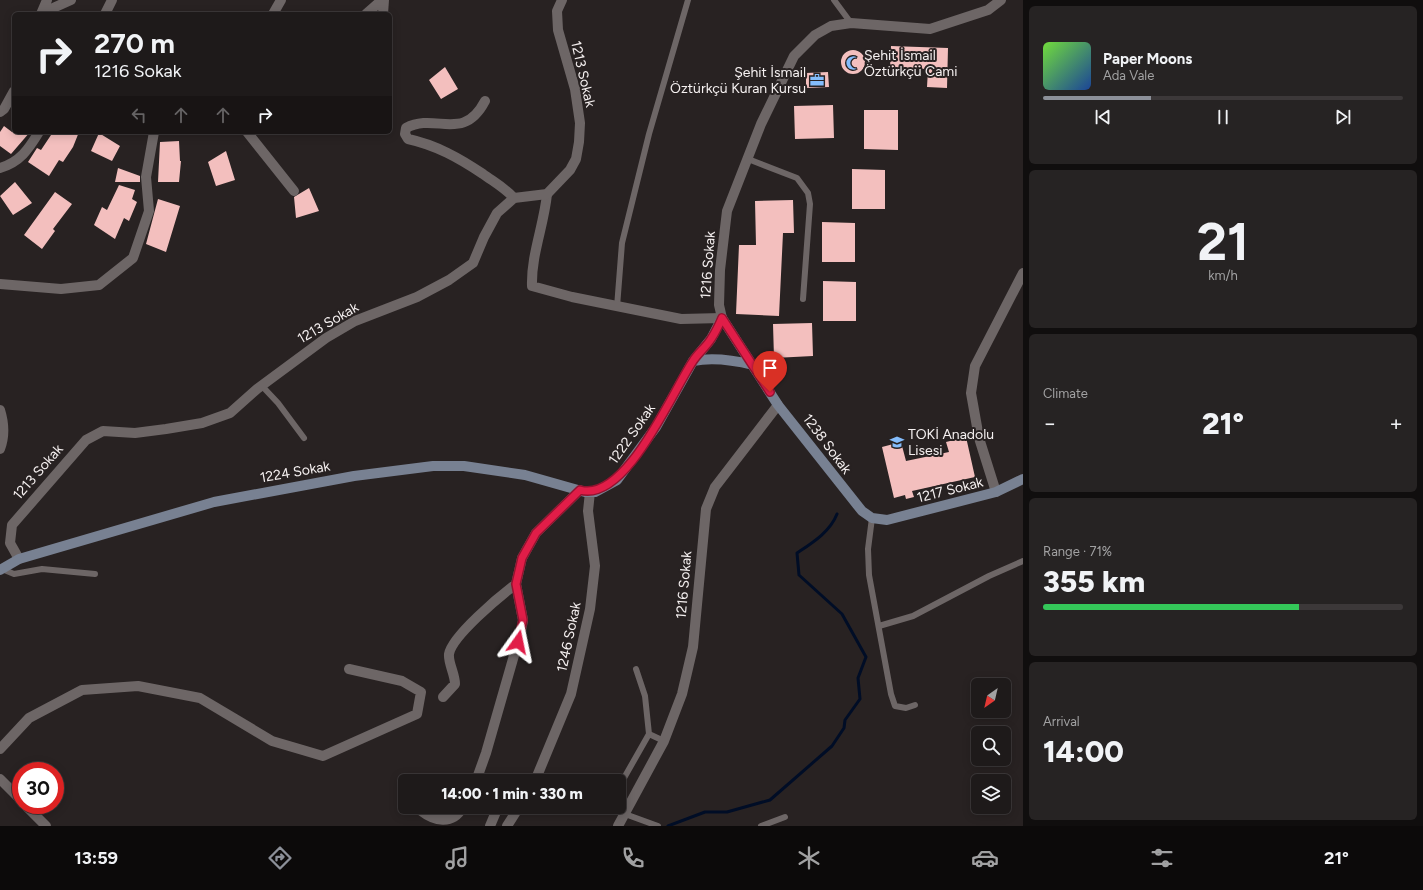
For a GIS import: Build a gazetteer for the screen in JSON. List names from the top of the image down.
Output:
{
  "streets": {
    "main road": [
      "1216 Sokak",
      "1222 Sokak",
      "1238 Sokak",
      "1224 Sokak",
      "1217 Sokak"
    ],
    "street": ["1213 Sokak", "1246 Sokak"]
  },
  "crossings": [
    ["1213 Sokak", "1224 Sokak"],
    ["1216 Sokak", "1222 Sokak"],
    ["1216 Sokak", "1238 Sokak"],
    ["1222 Sokak", "1224 Sokak"],
    ["1222 Sokak", "1246 Sokak"],
    ["1238 Sokak", "1217 Sokak"],
    ["1224 Sokak", "1246 Sokak"]
  ],
  "places": {
    "mosque": ["Şehit İsmail Öztürkçü Cami"],
    "office": ["Şehit İsmail Öztürkçü Kuran Kursu"],
    "school or university": ["TOKİ Anadolu Lisesi"]
  },
  "north": "bottom left",
  "page": {
    "turn": ["270 m", "1216 Sokak"],
    "song": ["Paper Moons", "Ada Vale"],
    "tile": [
      ["21", "km/h"],
      "Climate",
      ["Range · 71%", "355 km"],
      ["Arrival", "14:00"]
    ],
    "heat": ["−", "21°", "+"],
    "limit": "30",
    "trip": "14:00 · 1 min · 330 m",
    "tabs": ["13:59", "21°"]
  }
}
